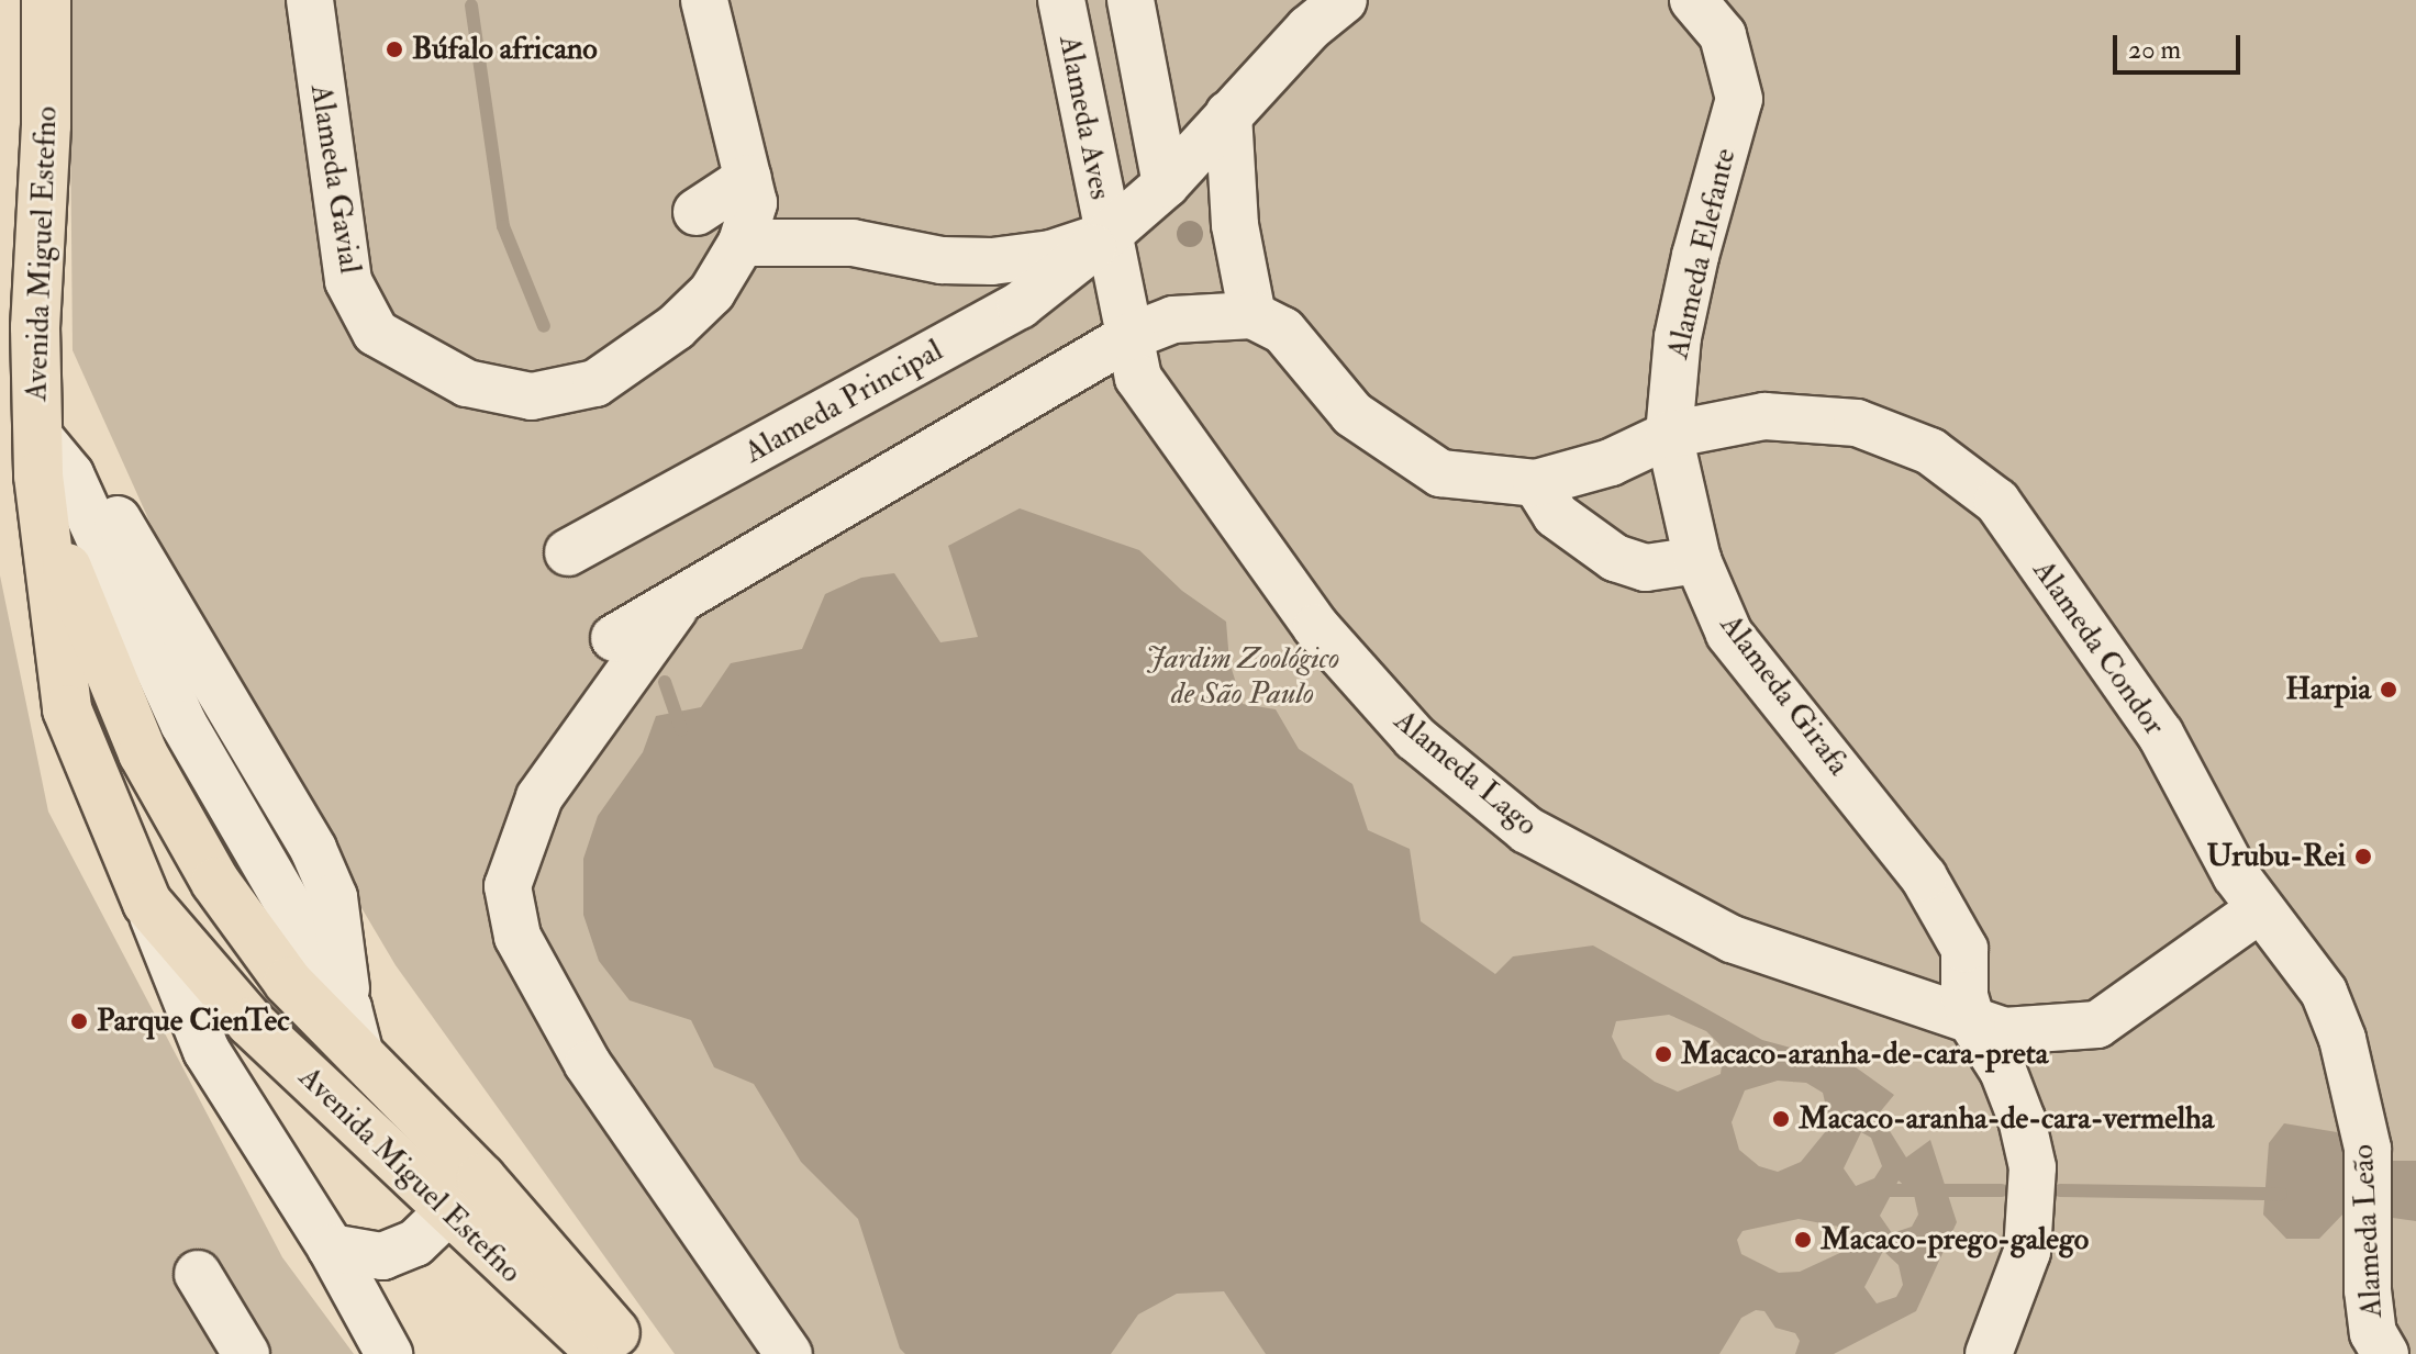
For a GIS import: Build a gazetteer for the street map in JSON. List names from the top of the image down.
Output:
{
  "streets": {
    "main road": ["Avenida Miguel Estefno"],
    "street": [
      "Alameda Aves",
      "Alameda Gavial",
      "Alameda Elefante",
      "Alameda Principal",
      "Alameda Condor",
      "Alameda Girafa",
      "Alameda Lago",
      "Alameda Leão"
    ]
  },
  "crossings": [
    ["Alameda Aves", "Alameda Principal"],
    ["Alameda Aves", "Alameda Lago"],
    ["Alameda Elefante", "Alameda Condor"],
    ["Alameda Elefante", "Alameda Girafa"],
    ["Alameda Principal", "Alameda Lago"],
    ["Alameda Condor", "Alameda Girafa"],
    ["Alameda Condor", "Alameda Lago"],
    ["Alameda Condor", "Alameda Leão"],
    ["Alameda Girafa", "Alameda Lago"]
  ],
  "parks": ["Jardim Zoológico de São Paulo"],
  "places": [
    "Búfalo africano",
    "Harpia",
    "Urubu-Rei",
    "Parque CienTec",
    "Macaco-aranha-de-cara-preta",
    "Macaco-aranha-de-cara-vermelha",
    "Macaco-prego-galego"
  ],
  "scale_bar": "20 m"
}
